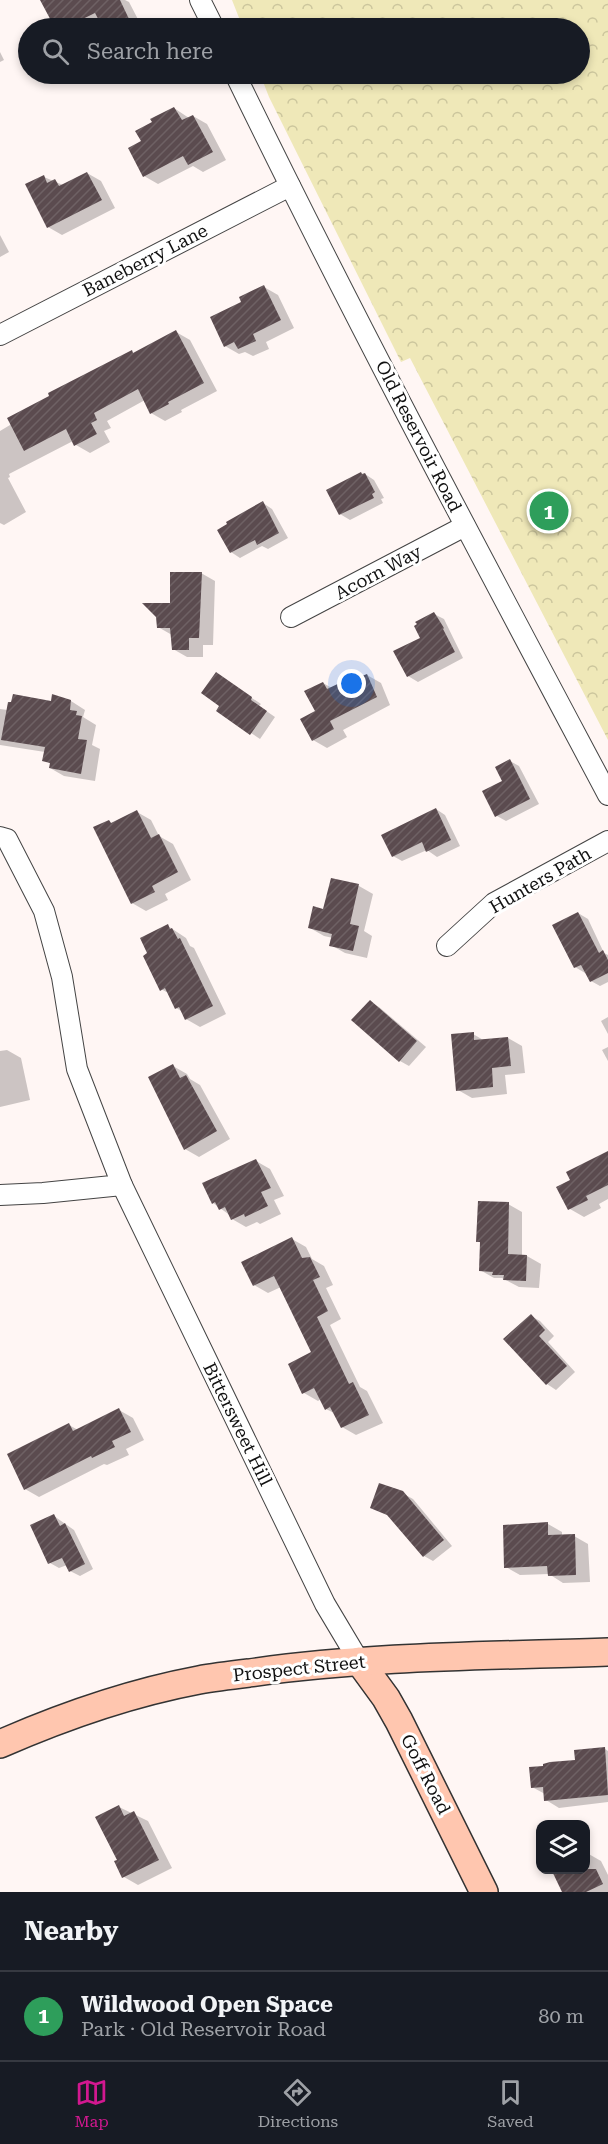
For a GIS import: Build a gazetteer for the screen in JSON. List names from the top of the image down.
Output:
{
  "streets": {
    "main road": ["Prospect Street", "Goff Road"],
    "street": [
      "Baneberry Lane",
      "Old Reservoir Road",
      "Acorn Way",
      "Hunters Path",
      "Bittersweet Hill"
    ]
  },
  "crossings": [
    ["Baneberry Lane", "Old Reservoir Road"],
    ["Old Reservoir Road", "Acorn Way"],
    ["Bittersweet Hill", "Prospect Street"],
    ["Bittersweet Hill", "Goff Road"],
    ["Prospect Street", "Goff Road"]
  ],
  "page": {
    "search": "Search here",
    "pins": "1",
    "heading": "Nearby",
    "list": [
      {
        "mark": "1",
        "name": "Wildwood Open Space",
        "note": "Park · Old Reservoir Road",
        "value": "80 m"
      }
    ],
    "nav": ["Map", "Directions", "Saved"]
  }
}
